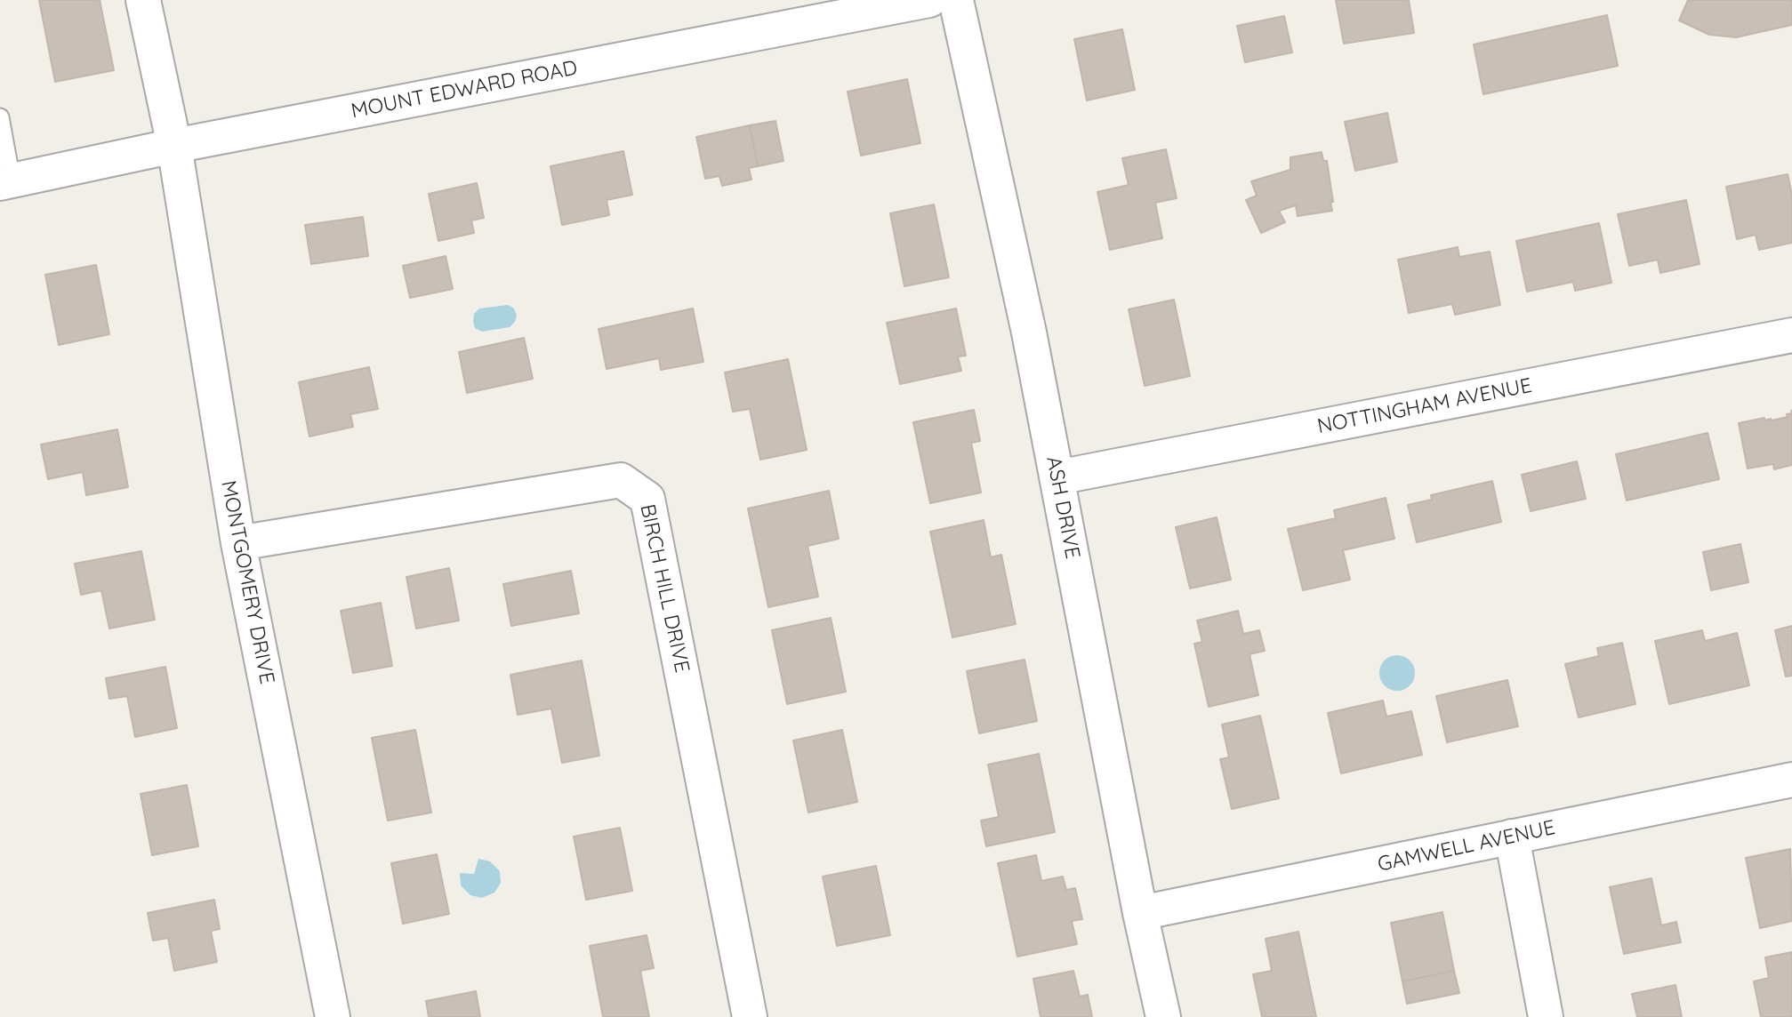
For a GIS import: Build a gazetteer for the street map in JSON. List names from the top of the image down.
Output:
{
  "streets": {
    "street": [
      "MOUNT EDWARD ROAD",
      "NOTTINGHAM AVENUE",
      "ASH DRIVE",
      "MONTGOMERY DRIVE",
      "BIRCH HILL DRIVE",
      "GAMWELL AVENUE"
    ]
  },
  "crossings": [
    ["MOUNT EDWARD ROAD", "MONTGOMERY DRIVE"],
    ["NOTTINGHAM AVENUE", "ASH DRIVE"],
    ["ASH DRIVE", "GAMWELL AVENUE"],
    ["MONTGOMERY DRIVE", "BIRCH HILL DRIVE"]
  ]
}
